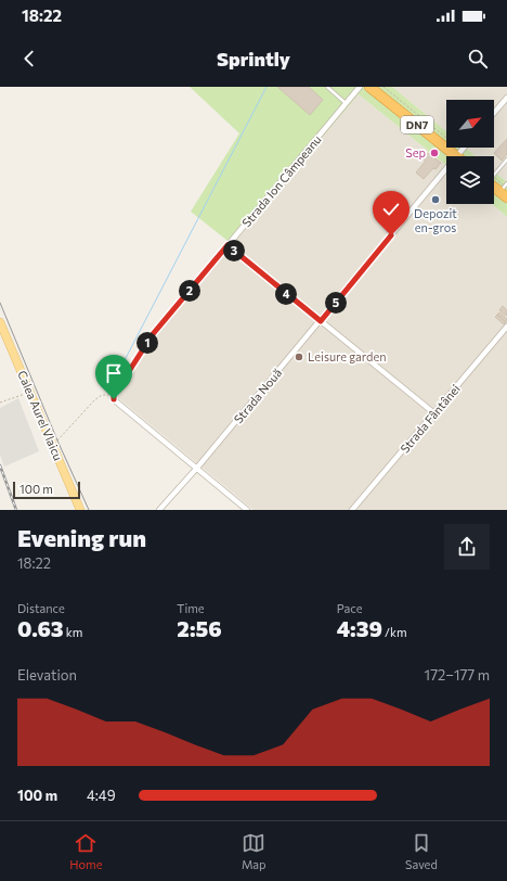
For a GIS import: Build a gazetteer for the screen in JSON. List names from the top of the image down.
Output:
{
  "streets": {
    "highway": ["DN7"],
    "main road": ["Calea Aurel Vlaicu"],
    "street": ["Strada Ion Câmpeanu", "Strada Nouă", "Strada Fântânei"]
  },
  "crossings": [
    ["DN7", "Strada Nouă"]
  ],
  "places": ["Sep", "Depozit en-gros", "Leisure garden"],
  "scale_bar": "100 m",
  "north": "top right",
  "page": {
    "status": "18:22",
    "header": "Sprintly",
    "pins": [
      "3",
      "2",
      "4",
      "5",
      "1"
    ],
    "scale": "100 m",
    "heading": ["Evening run", "18:22"],
    "stats": [
      ["Distance", "0.63 km"],
      ["Time", "2:56"],
      ["Pace", "4:39 /km"]
    ],
    "chart": ["Elevation", "172–177 m"],
    "list": [
      {
        "name": "100 m",
        "note": "4:49"
      }
    ],
    "tabs": ["Home", "Map", "Saved"]
  }
}
